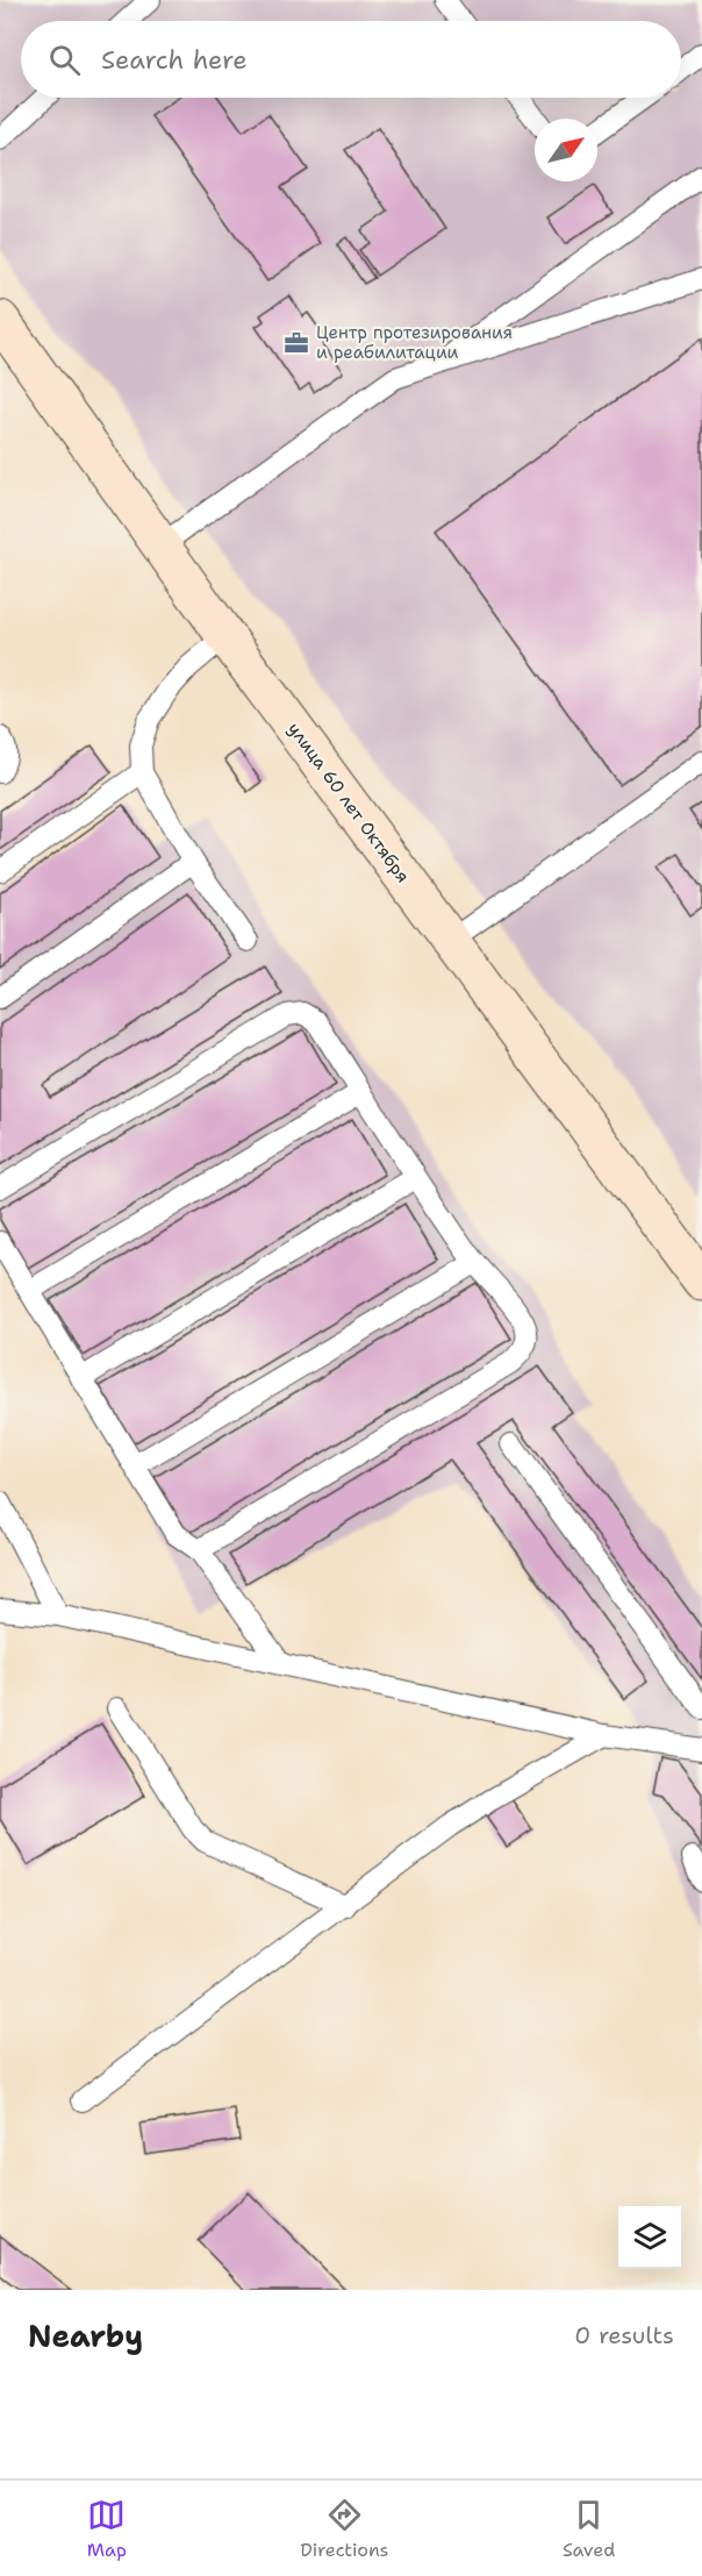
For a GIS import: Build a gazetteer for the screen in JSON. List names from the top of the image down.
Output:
{
  "streets": {
    "main road": ["улица 60 лет Октября"]
  },
  "places": {
    "office": ["Центр протезирования и реабилитации"]
  },
  "north": "top right",
  "page": {
    "search": "Search here",
    "heading": ["Nearby", "0 results"],
    "nav": ["Map", "Directions", "Saved"]
  }
}
